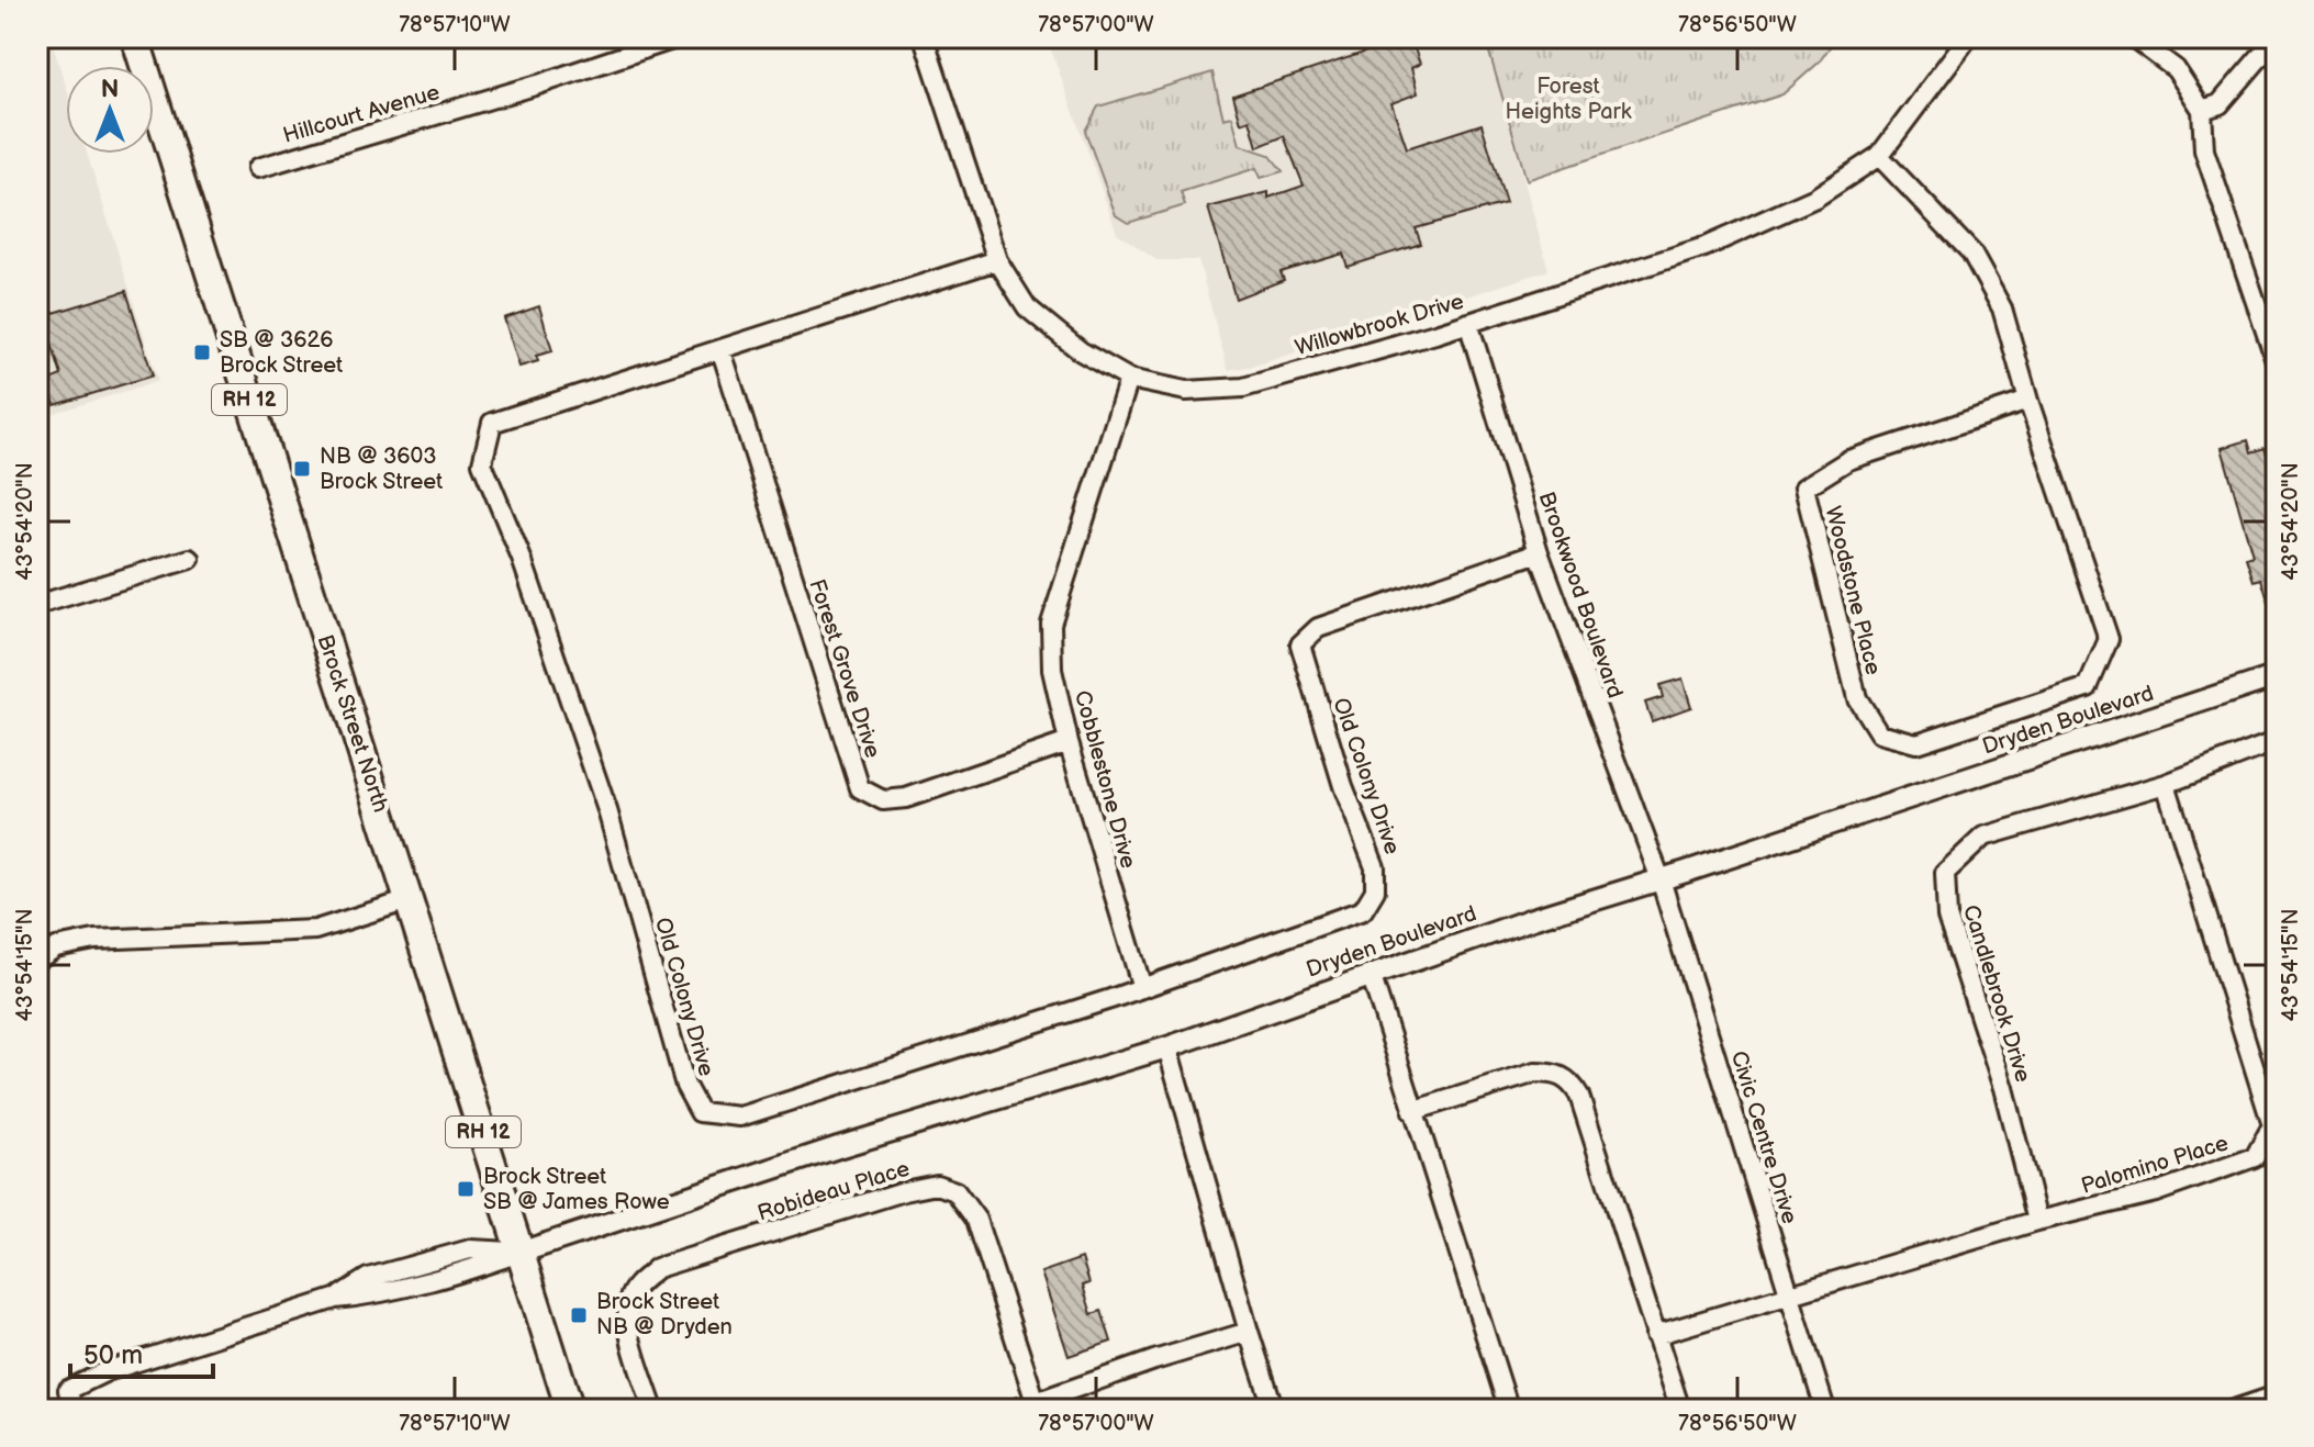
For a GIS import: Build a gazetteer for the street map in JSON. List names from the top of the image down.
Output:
{
  "streets": {
    "main road": ["RH 12", "Brock Street North"],
    "street": [
      "Hillcourt Avenue",
      "Willowbrook Drive",
      "Woodstone Place",
      "Brookwood Boulevard",
      "Forest Grove Drive",
      "Dryden Boulevard",
      "Old Colony Drive",
      "Cobblestone Drive",
      "Candlebrook Drive",
      "Civic Centre Drive",
      "Palomino Place",
      "Robideau Place"
    ]
  },
  "crossings": [
    ["Willowbrook Drive", "Woodstone Place"],
    ["Willowbrook Drive", "Brookwood Boulevard"],
    ["Willowbrook Drive", "Old Colony Drive"],
    ["Willowbrook Drive", "Cobblestone Drive"],
    ["Brookwood Boulevard", "Dryden Boulevard"],
    ["Brookwood Boulevard", "Old Colony Drive"],
    ["Brookwood Boulevard", "Civic Centre Drive"],
    ["Forest Grove Drive", "Old Colony Drive"],
    ["Forest Grove Drive", "Cobblestone Drive"],
    ["Dryden Boulevard", "Brock Street North"],
    ["Dryden Boulevard", "Civic Centre Drive"],
    ["Old Colony Drive", "Cobblestone Drive"],
    ["Candlebrook Drive", "Palomino Place"],
    ["Civic Centre Drive", "Palomino Place"]
  ],
  "parks": ["Forest Heights Park"],
  "places": {
    "transit": [
      "SB @ 3626 Brock Street",
      "NB @ 3603 Brock Street",
      "Brock Street SB @ James Rowe",
      "Brock Street NB @ Dryden"
    ]
  },
  "scale_bar": "50 m",
  "north": "top",
  "coordinates": [
    "78°57'10\"W",
    "78°57'00\"W",
    "78°56'50\"W",
    "43°54'20\"N",
    "43°54'15\"N"
  ]
}
